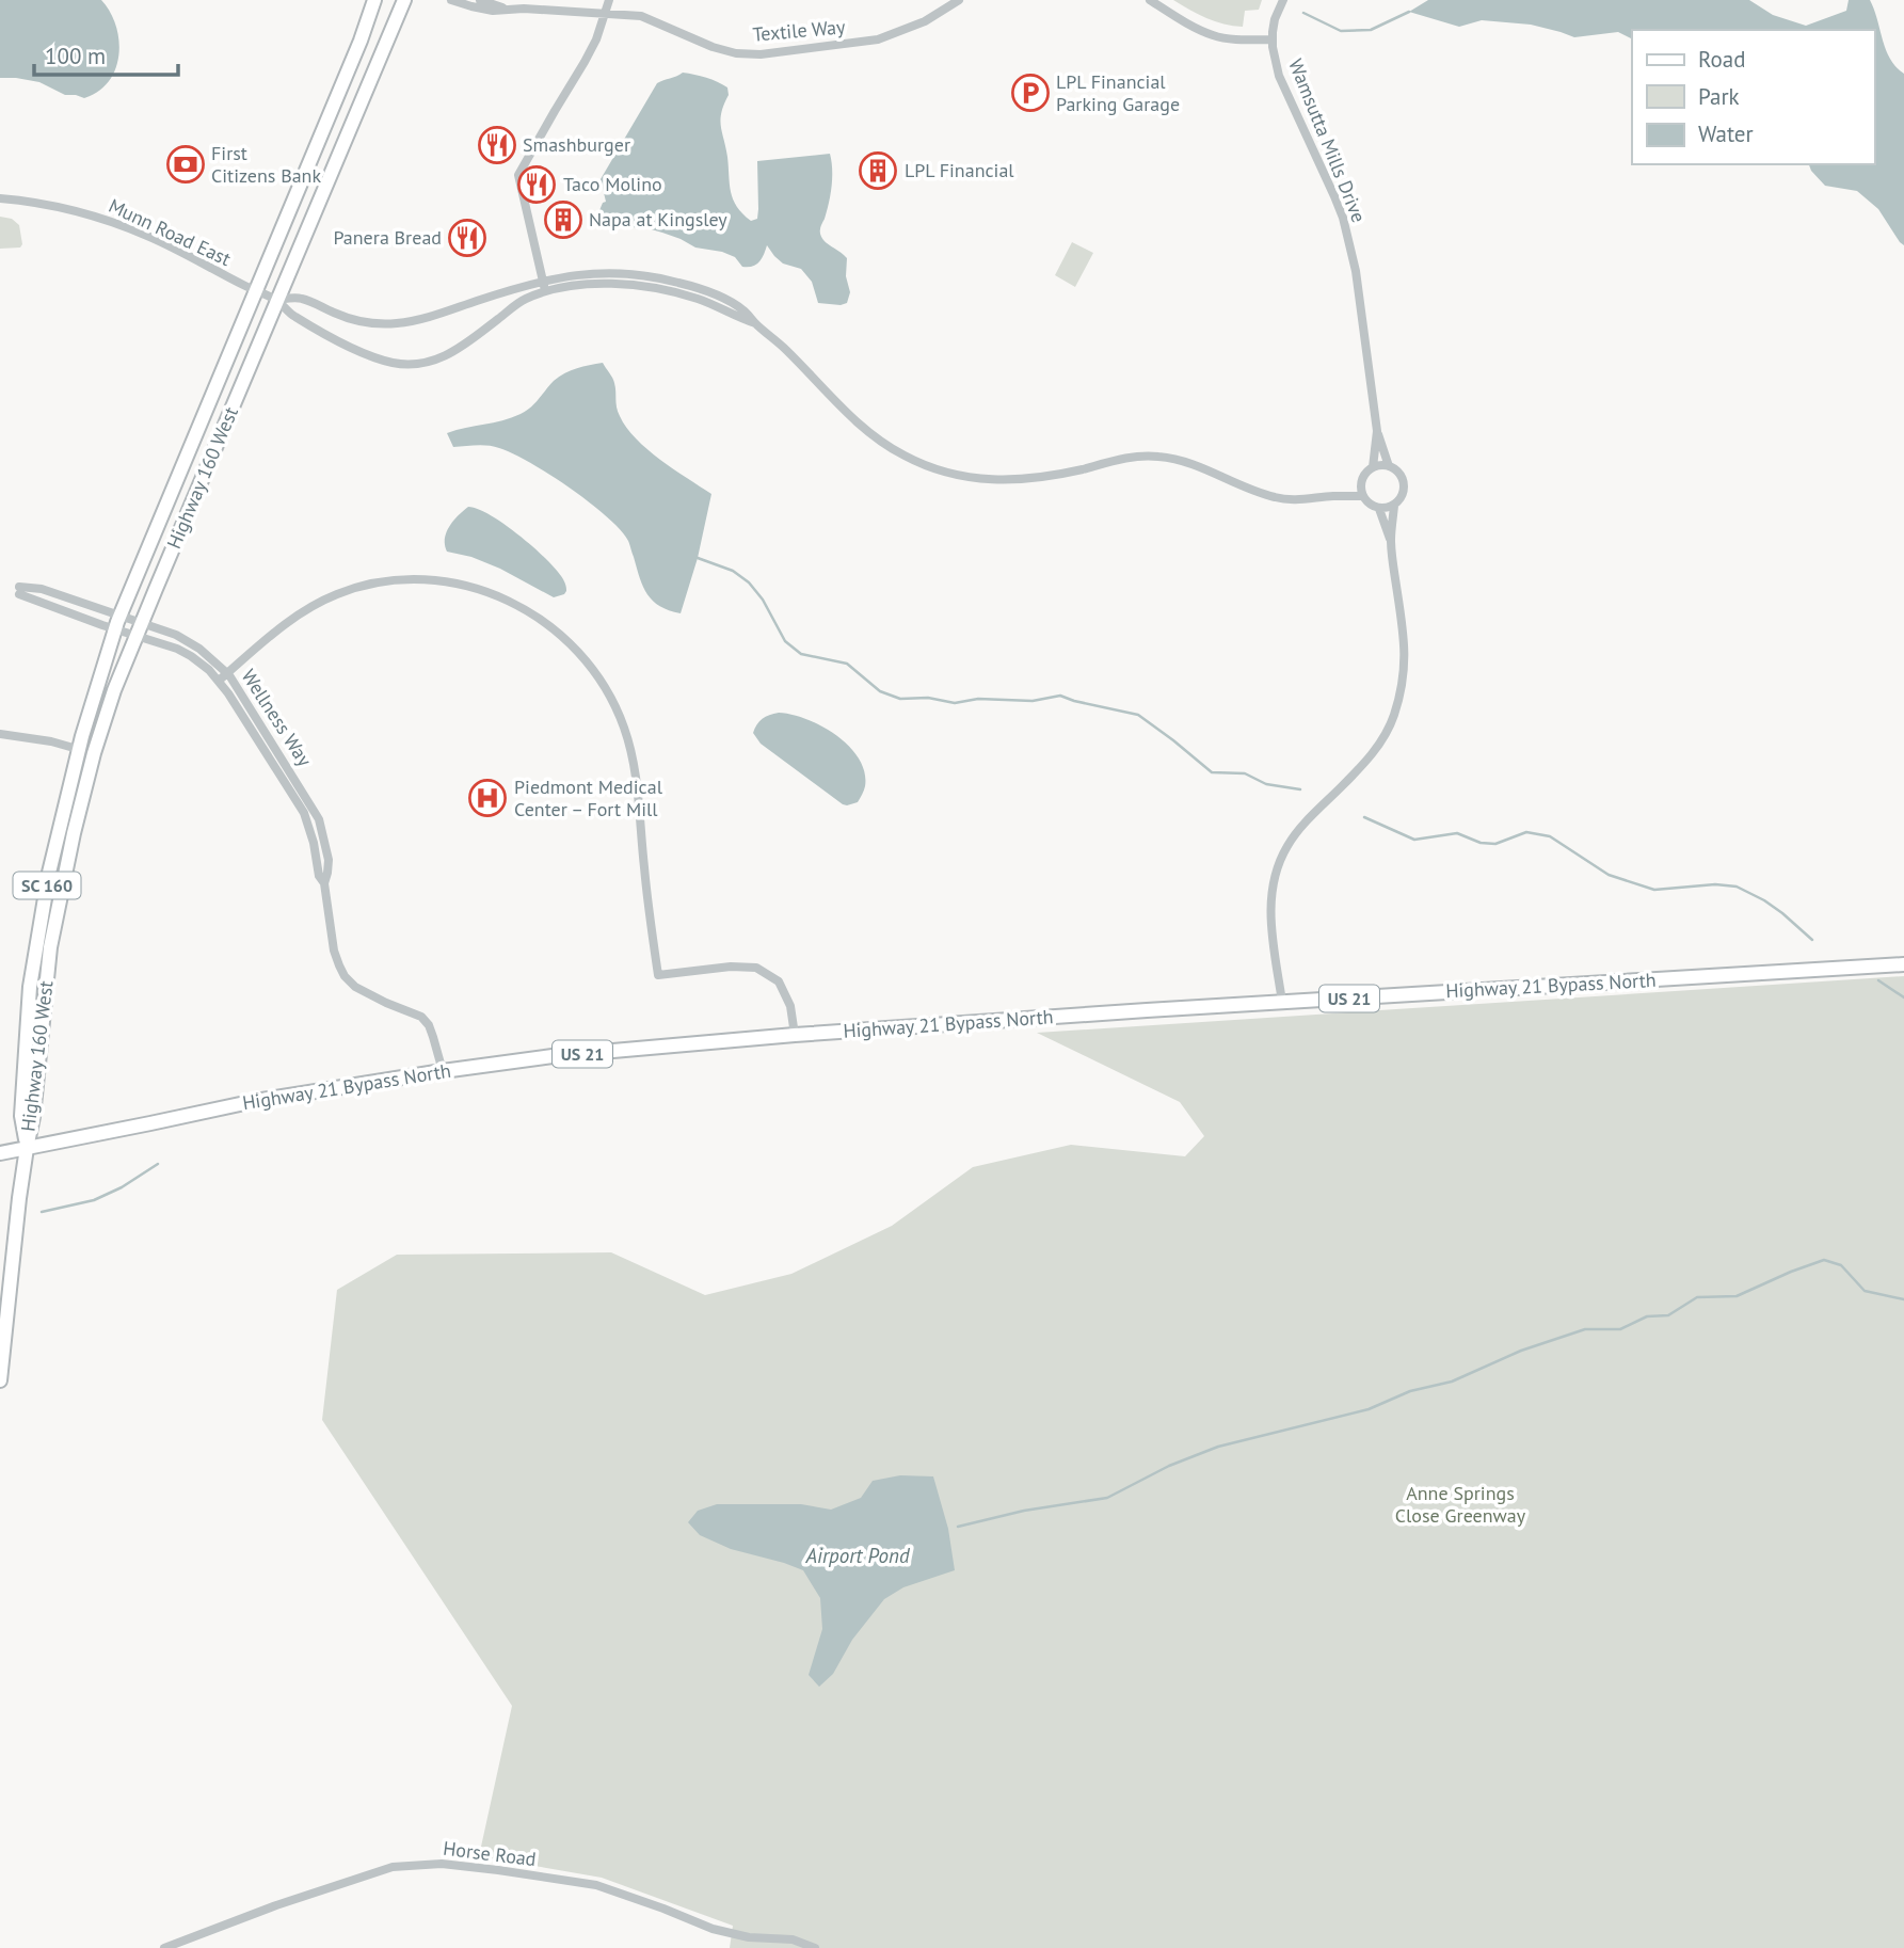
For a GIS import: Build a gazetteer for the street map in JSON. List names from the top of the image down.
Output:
{
  "streets": {
    "main road": [
      "Highway 160 West",
      "SC 160",
      "Highway 21 Bypass North",
      "US 21"
    ],
    "street": [
      "Textile Way",
      "Wamsutta Mills Drive",
      "Munn Road East",
      "Wellness Way",
      "Horse Road"
    ]
  },
  "crossings": [
    ["Wamsutta Mills Drive", "Highway 21 Bypass North"],
    ["Munn Road East", "Highway 160 West"],
    ["Highway 160 West", "Wellness Way"],
    ["Highway 160 West", "SC 160"],
    ["Highway 160 West", "Highway 21 Bypass North"],
    ["Wellness Way", "Highway 21 Bypass North"],
    ["SC 160", "Highway 21 Bypass North"]
  ],
  "water": ["Airport Pond"],
  "parks": ["Anne Springs Close Greenway"],
  "places": {
    "parking": ["LPL Financial Parking Garage"],
    "restaurant": ["Smashburger", "Taco Molino", "Panera Bread"],
    "bank": ["First Citizens Bank"],
    "building": ["LPL Financial", "Napa at Kingsley"],
    "hospital": ["Piedmont Medical Center – Fort Mill"]
  },
  "legend": ["Road", "Park", "Water"],
  "scale_bar": "100 m"
}
